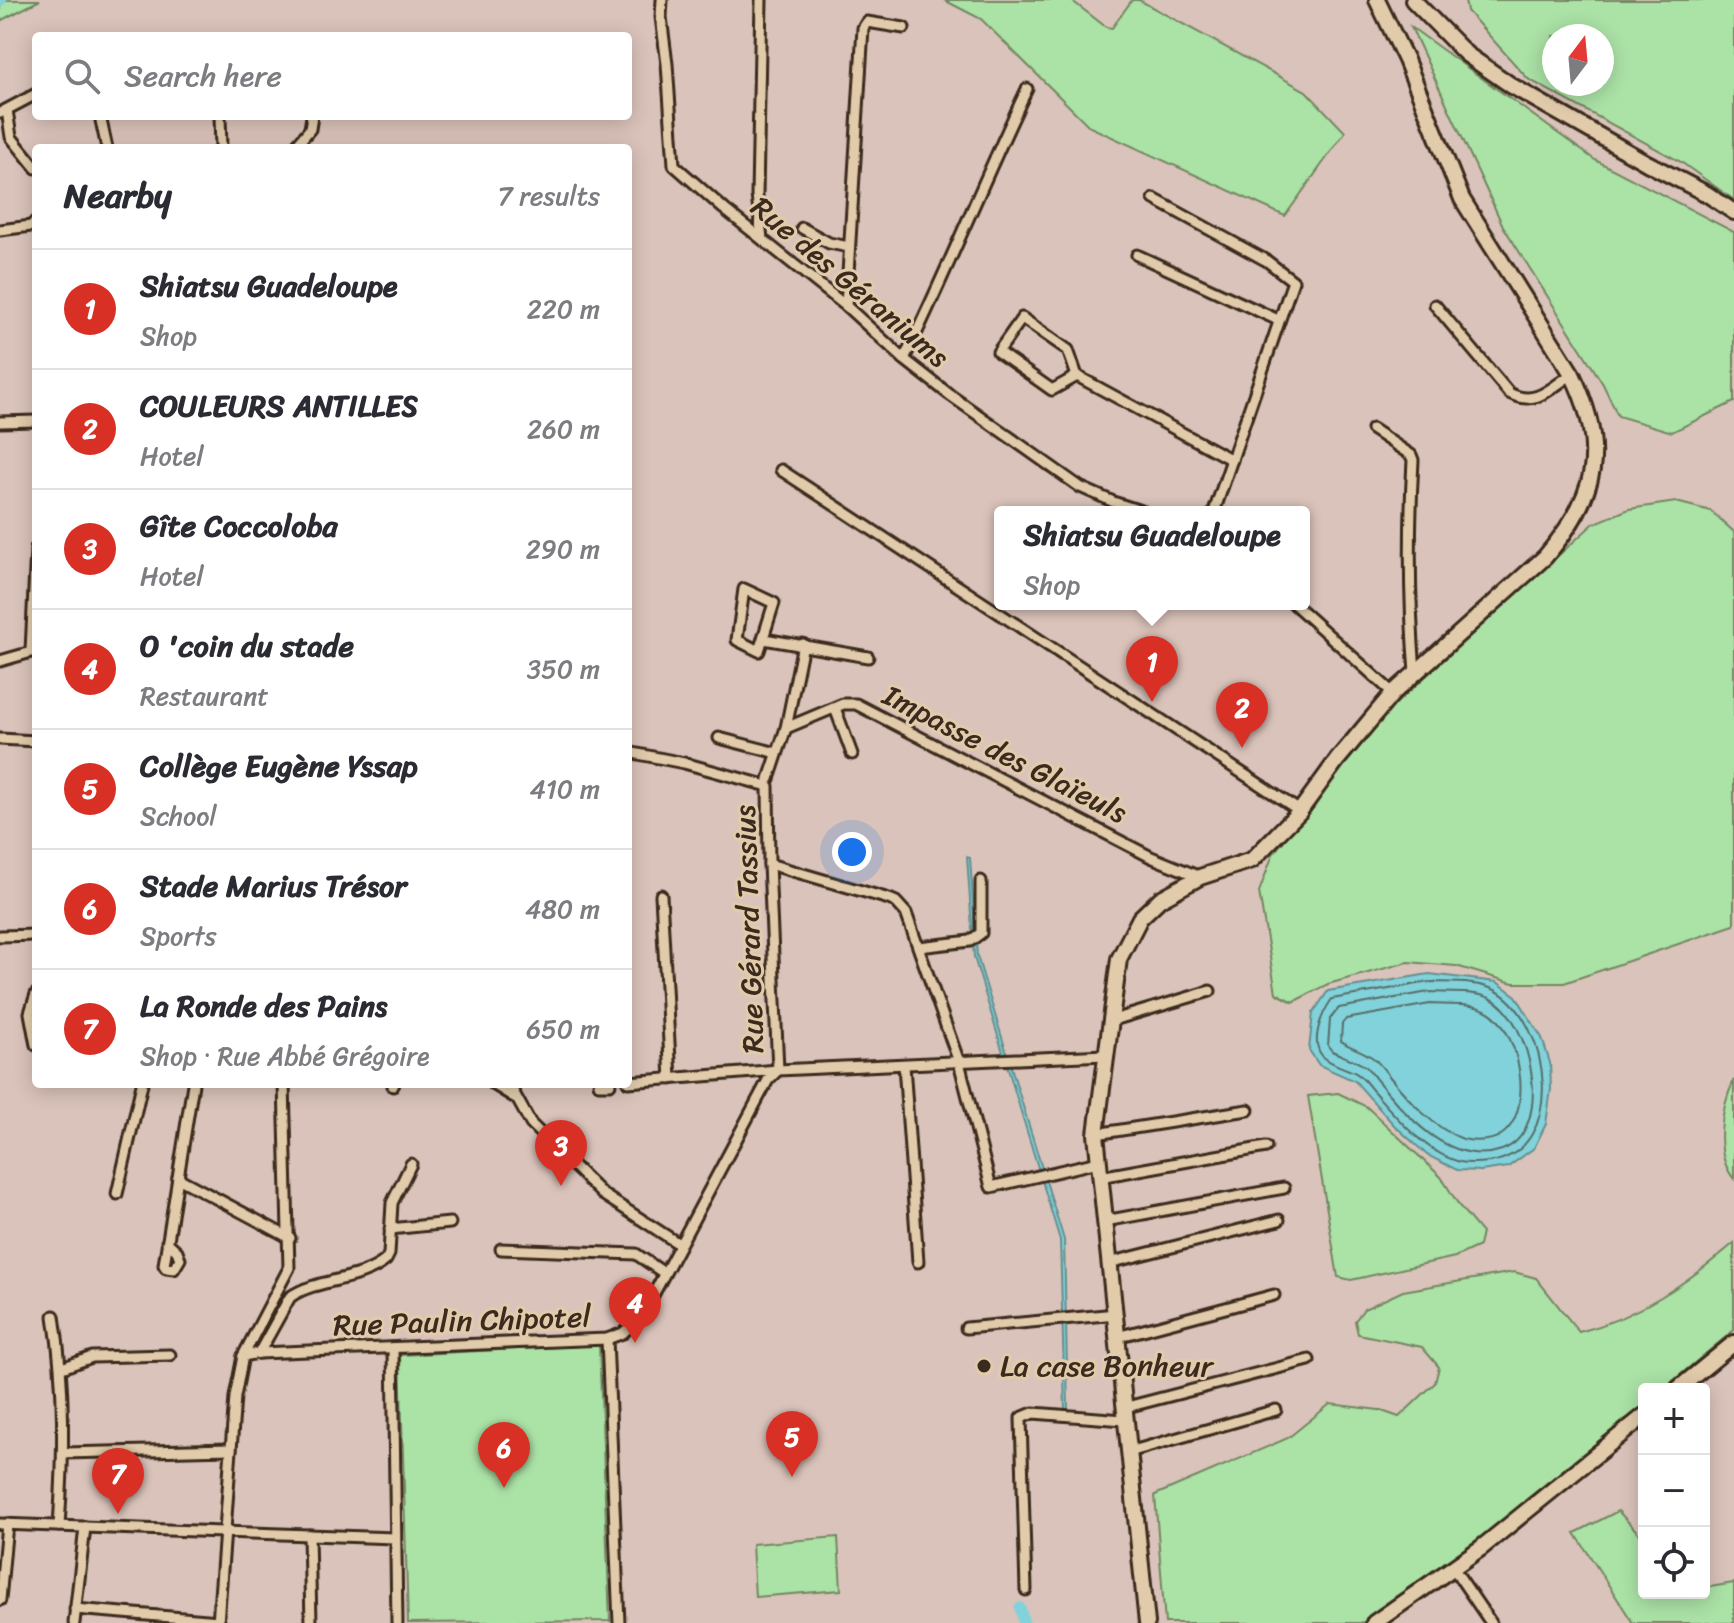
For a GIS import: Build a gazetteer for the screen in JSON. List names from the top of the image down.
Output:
{
  "streets": {
    "street": [
      "Rue des Géraniums",
      "Impasse des Glaïeuls",
      "Rue Gérard Tassius",
      "Rue Paulin Chipotel"
    ]
  },
  "crossings": [
    ["Rue Gérard Tassius", "Rue Paulin Chipotel"]
  ],
  "places": ["La case Bonheur"],
  "north": "top",
  "page": {
    "search": "Search here",
    "heading": ["Nearby", "7 results"],
    "list": [
      {
        "mark": "1",
        "name": "Shiatsu Guadeloupe",
        "note": "Shop",
        "value": "220 m"
      },
      {
        "mark": "2",
        "name": "COULEURS ANTILLES",
        "note": "Hotel",
        "value": "260 m"
      },
      {
        "mark": "3",
        "name": "Gîte Coccoloba",
        "note": "Hotel",
        "value": "290 m"
      },
      {
        "mark": "4",
        "name": "O 'coin du stade",
        "note": "Restaurant",
        "value": "350 m"
      },
      {
        "mark": "5",
        "name": "Collège Eugène Yssap",
        "note": "School",
        "value": "410 m"
      },
      {
        "mark": "6",
        "name": "Stade Marius Trésor",
        "note": "Sports",
        "value": "480 m"
      },
      {
        "mark": "7",
        "name": "La Ronde des Pains",
        "note": "Shop · Rue Abbé Grégoire",
        "value": "650 m"
      }
    ],
    "popup": ["Shiatsu Guadeloupe", "Shop"],
    "pins": [
      "1",
      "2",
      "3",
      "4",
      "5",
      "6",
      "7"
    ],
    "map_buttons": ["+", "−"]
  }
}
